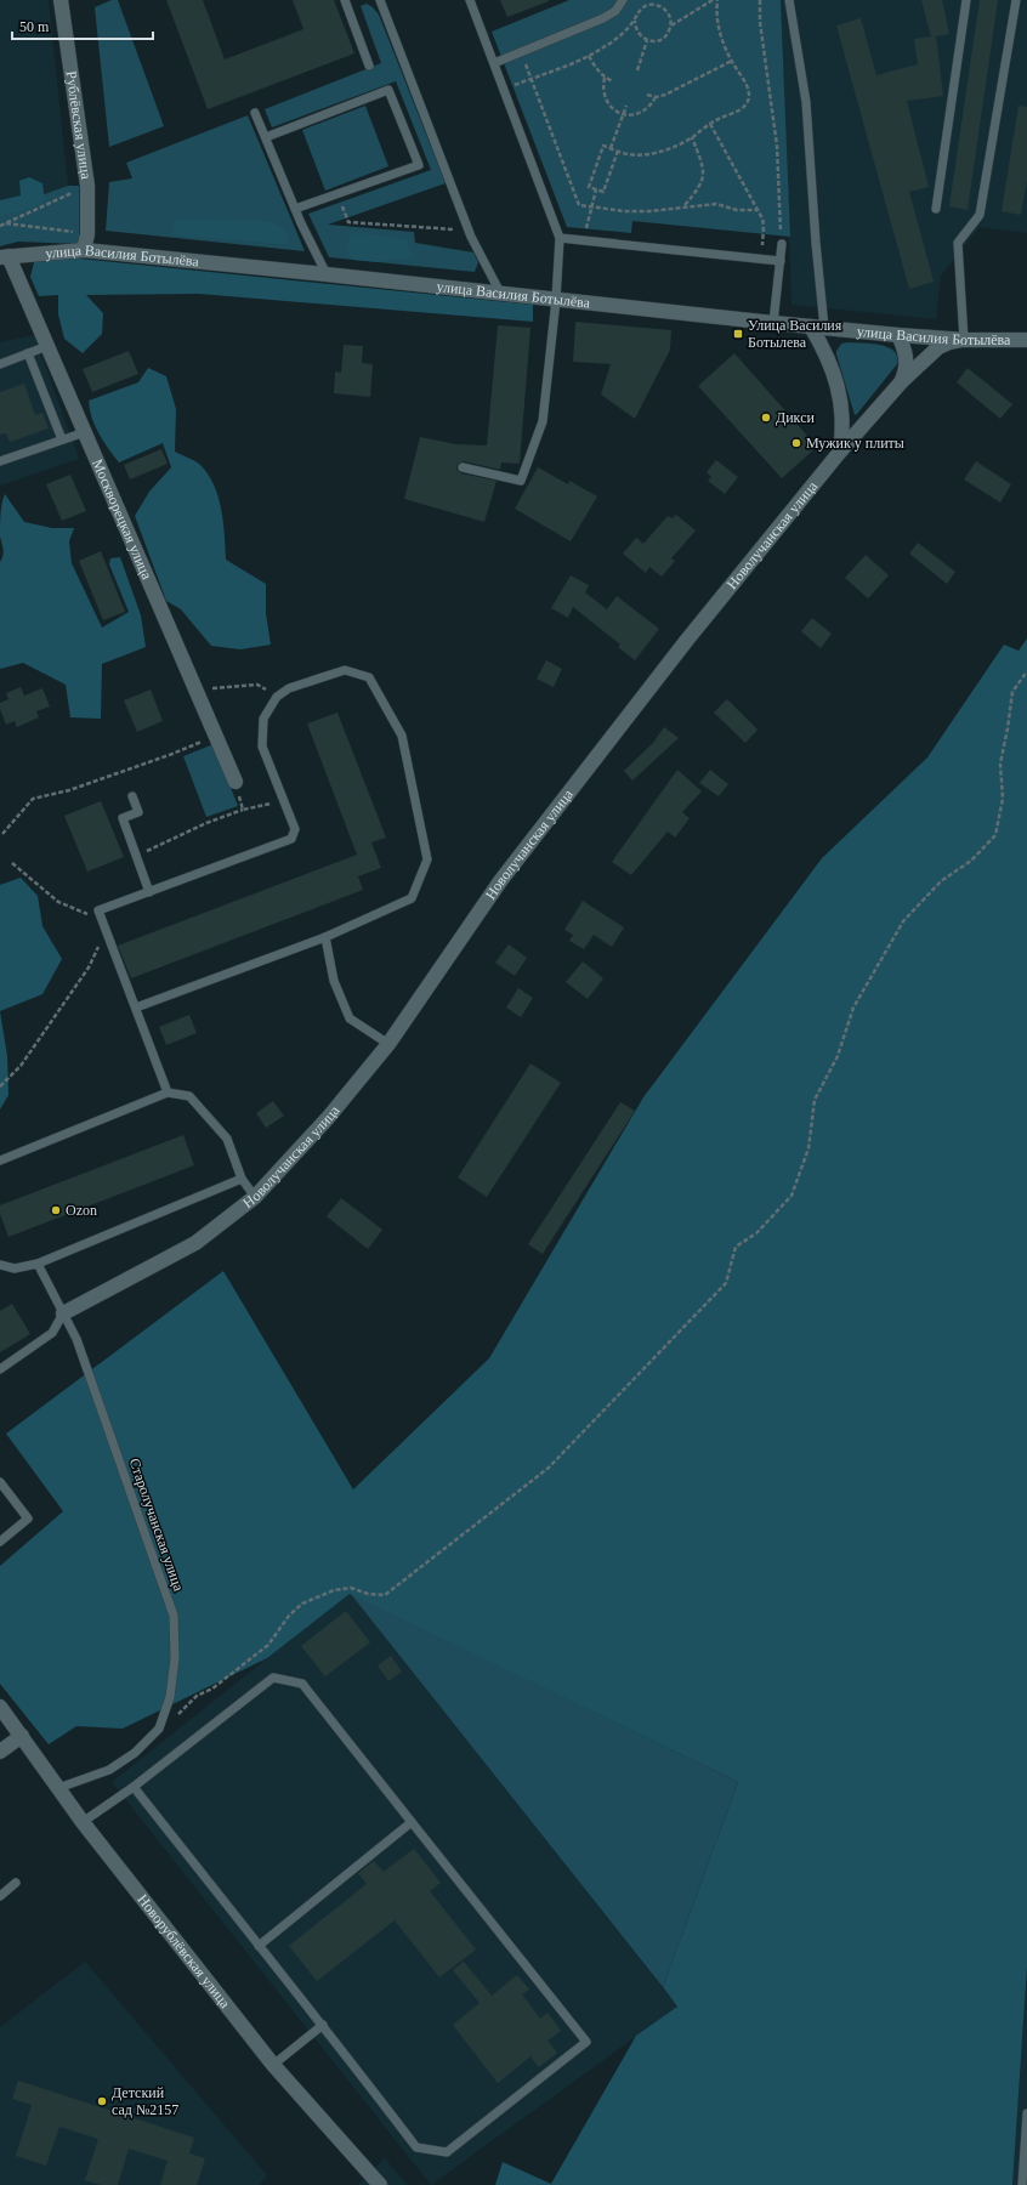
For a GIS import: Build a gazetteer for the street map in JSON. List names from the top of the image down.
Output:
{
  "streets": {
    "street": [
      "Рублёвская улица",
      "улица Василия Ботылёва",
      "Москворецкая улица",
      "Новолучанская улица",
      "Новорублёвская улица"
    ],
    "lane": ["Старолучанская улица"]
  },
  "crossings": [
    ["Рублёвская улица", "улица Василия Ботылёва"],
    ["улица Василия Ботылёва", "Москворецкая улица"],
    ["улица Василия Ботылёва", "Новолучанская улица"],
    ["Новолучанская улица", "Старолучанская улица"],
    ["Старолучанская улица", "Новорублёвская улица"]
  ],
  "places": {
    "transit": ["Улица Василия Ботылева"],
    "other": [
      "Дикси",
      "Мужик у плиты",
      "Ozon",
      "Детский сад №2157"
    ]
  },
  "scale_bar": "50 m"
}
